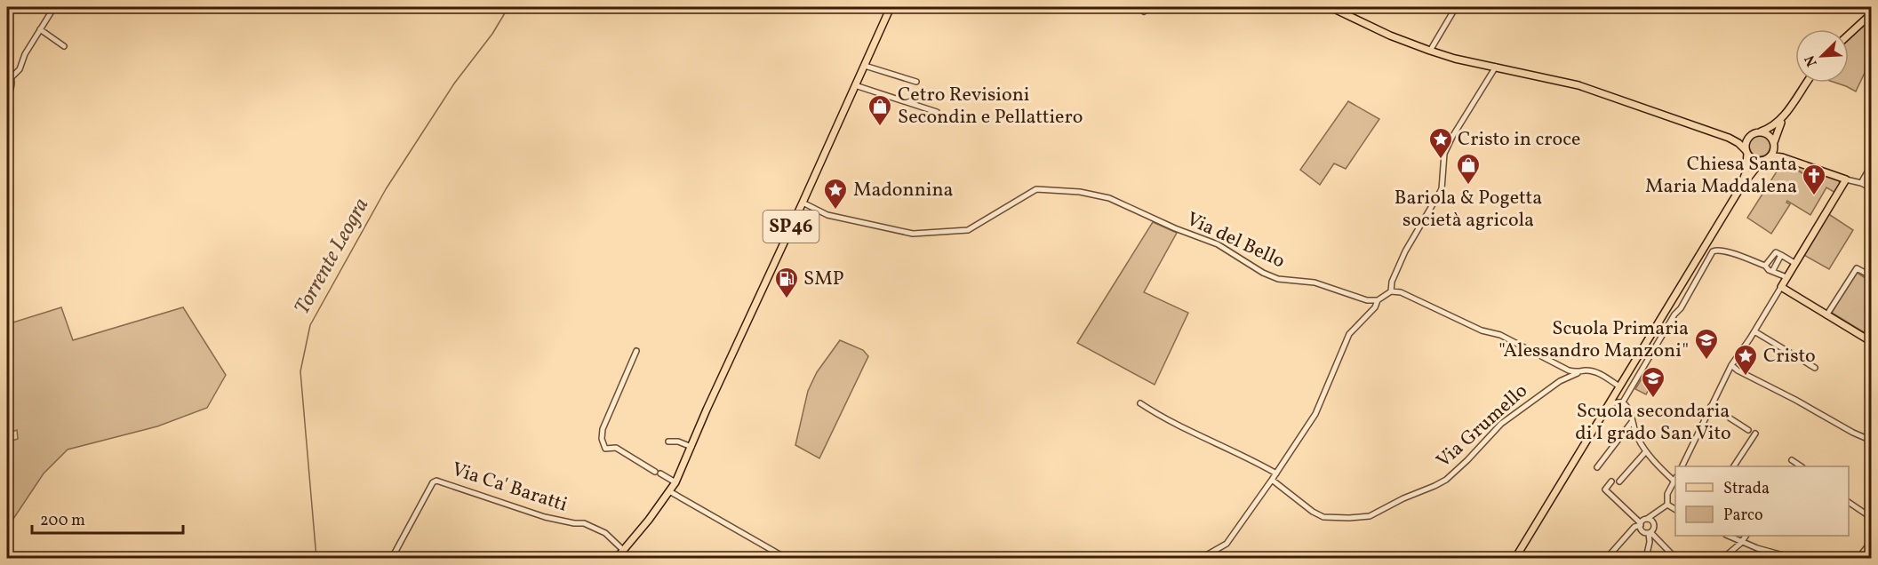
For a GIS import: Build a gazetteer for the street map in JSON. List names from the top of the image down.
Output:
{
  "streets": {
    "main road": ["SP46"],
    "street": ["Via del Bello", "Via Grumello", "Via Ca' Baratti"]
  },
  "crossings": [
    ["SP46", "Via del Bello"],
    ["SP46", "Via Ca' Baratti"]
  ],
  "water": ["Torrente Leogra"],
  "places": {
    "shop": ["Cetro Revisioni Secondin e Pellattiero", "Bariola & Pogetta società agricola"],
    "place": ["Cristo in croce", "Madonnina", "Cristo"],
    "church": ["Chiesa Santa Maria Maddalena"],
    "fuel station": ["SMP"],
    "school or university": ["Scuola Primaria \"Alessandro Manzoni\"", "Scuola secondaria di I grado San Vito"]
  },
  "legend": ["Strada", "Parco"],
  "scale_bar": "200 m",
  "north": "bottom left"
}
